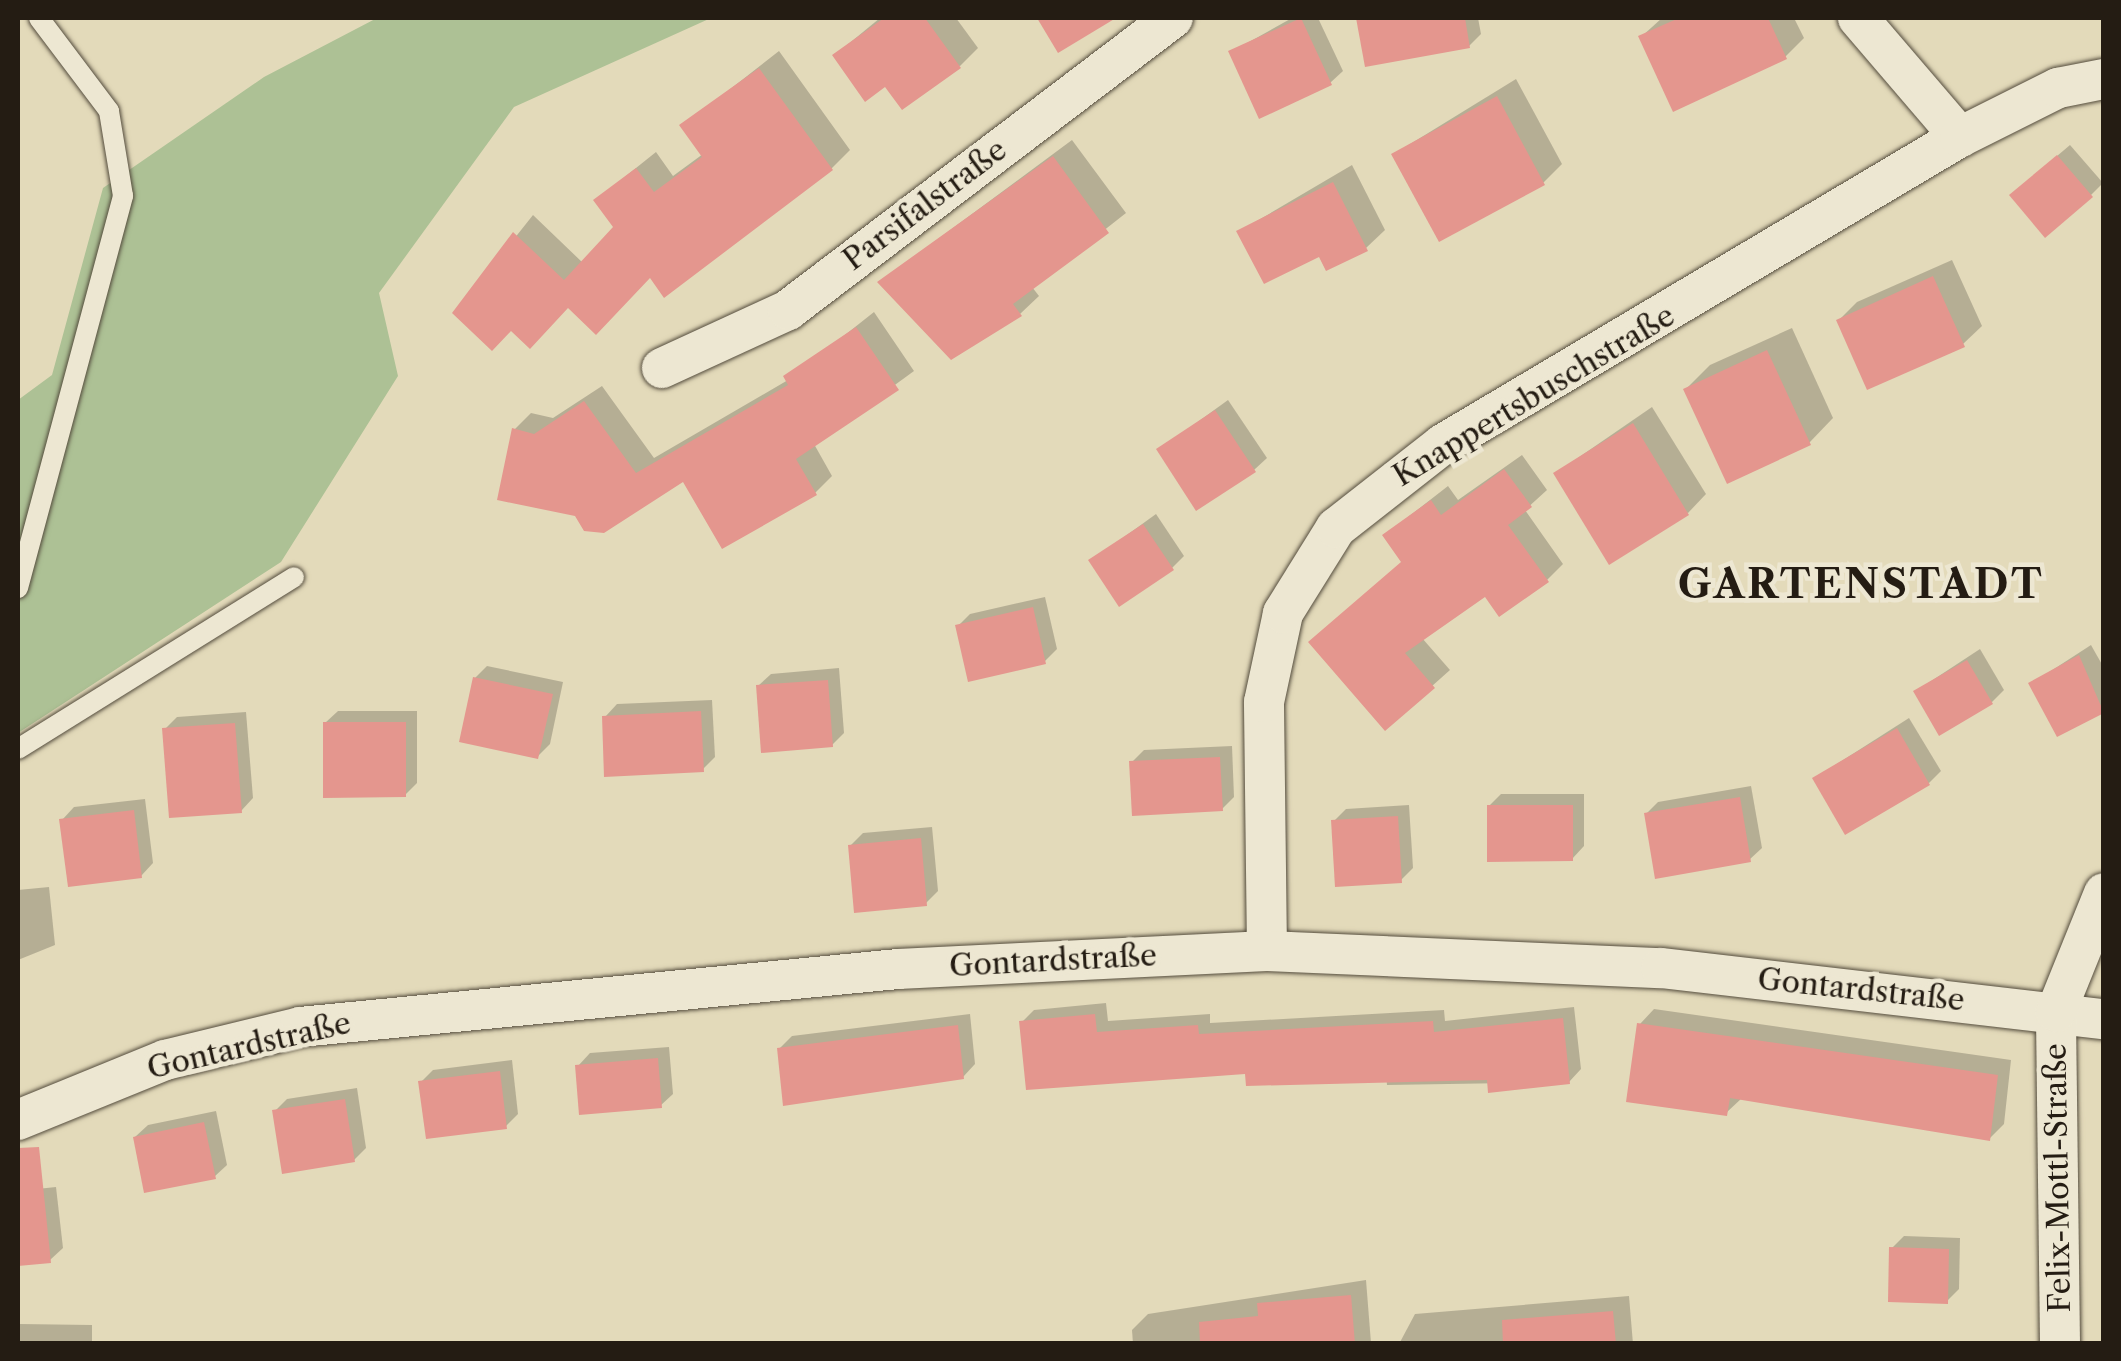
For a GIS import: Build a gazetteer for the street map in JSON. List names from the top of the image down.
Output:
{
  "streets": {
    "street": [
      "Parsifalstraße",
      "Knappertsbuschstraße",
      "Gontardstraße",
      "Felix-Mottl-Straße"
    ]
  },
  "crossings": [
    ["Knappertsbuschstraße", "Gontardstraße"],
    ["Gontardstraße", "Felix-Mottl-Straße"]
  ],
  "districts": ["GARTENSTADT"]
}
